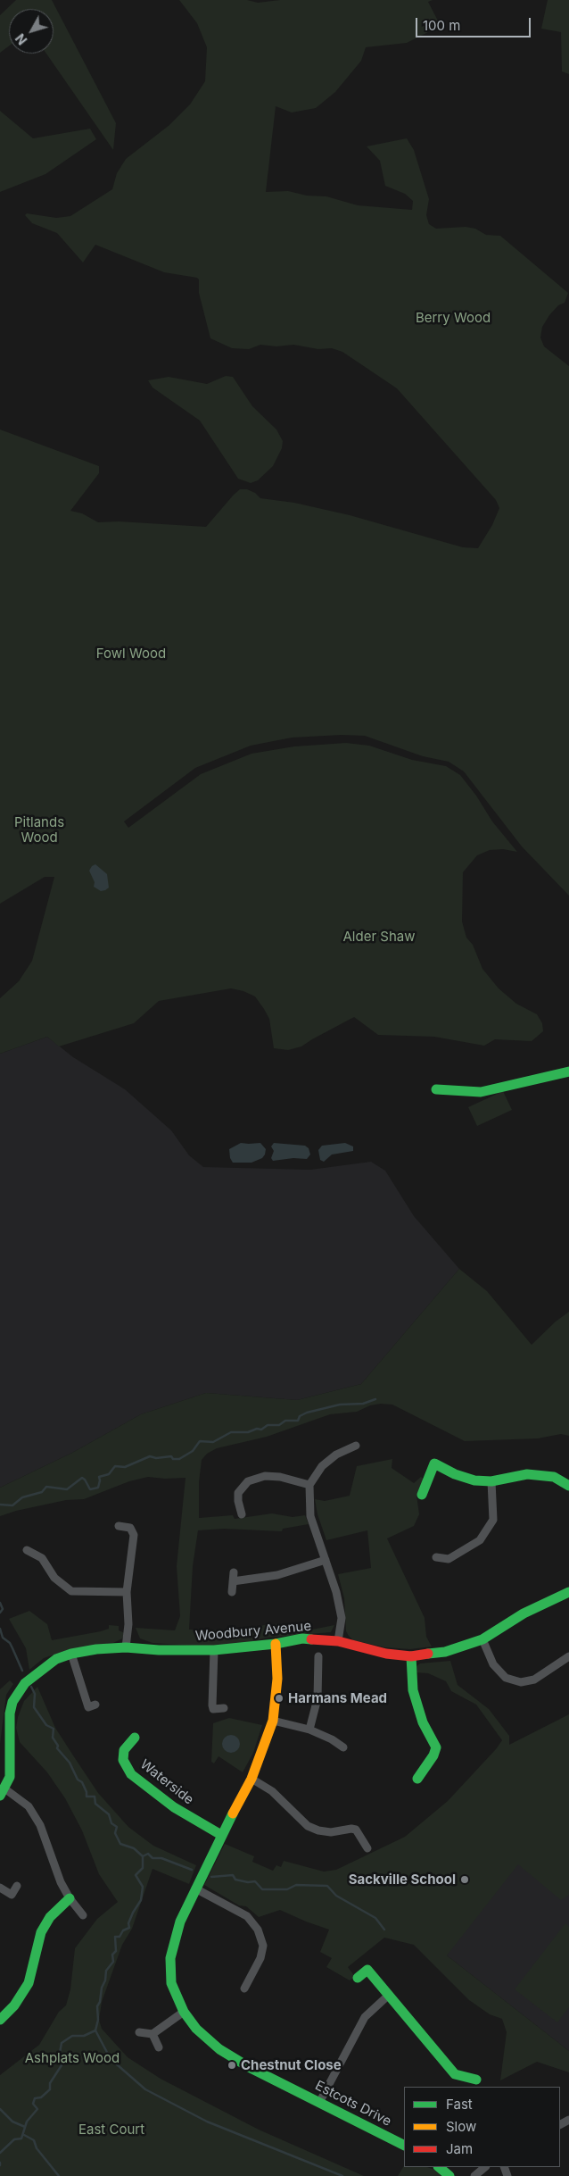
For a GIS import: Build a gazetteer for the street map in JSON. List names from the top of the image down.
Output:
{
  "streets": {
    "street": ["Woodbury Avenue", "Waterside", "Estcots Drive"]
  },
  "crossings": [
    ["Woodbury Avenue", "Estcots Drive"],
    ["Waterside", "Estcots Drive"]
  ],
  "parks": [
    "Berry Wood",
    "Fowl Wood",
    "Pitlands Wood",
    "Alder Shaw",
    "Ashplats Wood",
    "East Court"
  ],
  "places": ["Harmans Mead", "Sackville School", "Chestnut Close"],
  "legend": ["Fast", "Slow", "Jam"],
  "scale_bar": "100 m",
  "north": "bottom left"
}
